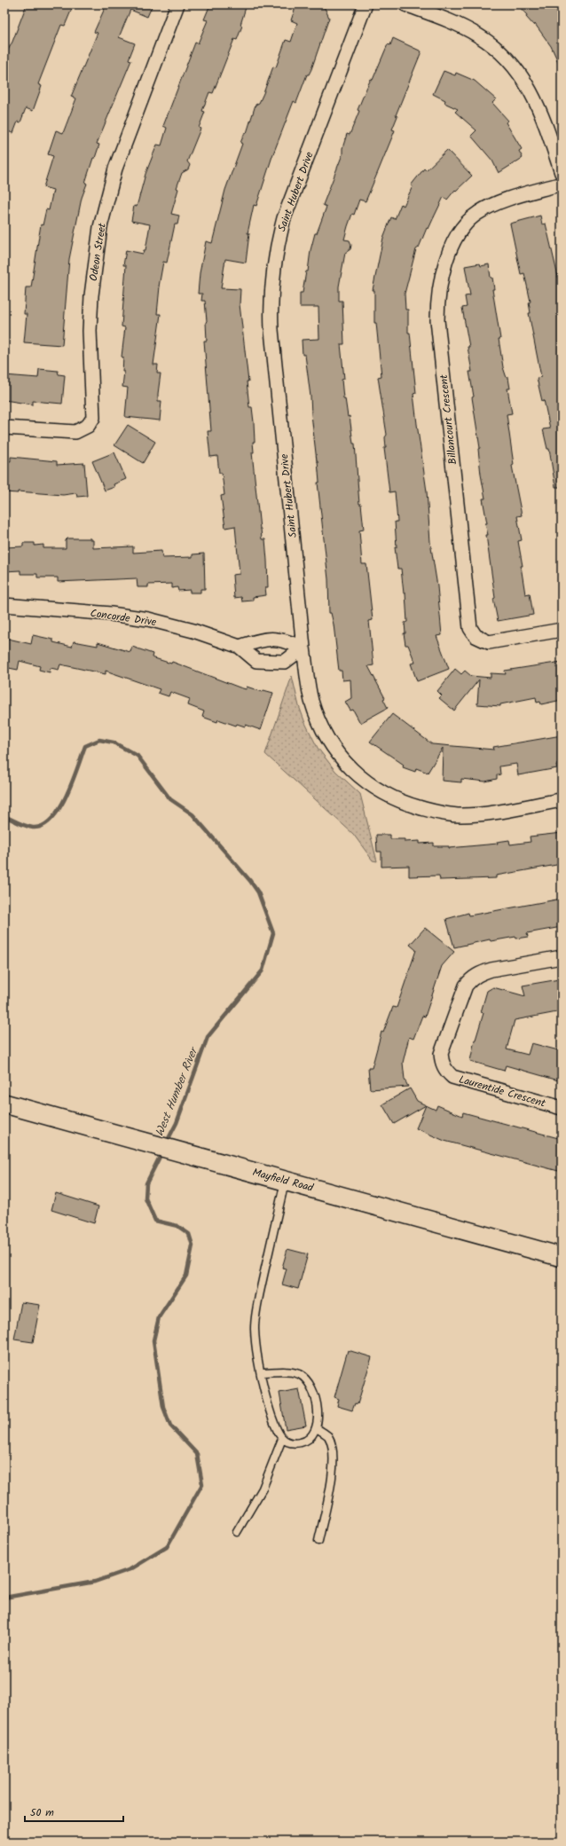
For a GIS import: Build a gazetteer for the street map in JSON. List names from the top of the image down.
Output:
{
  "streets": {
    "main road": ["Mayfield Road"],
    "street": [
      "Saint Hubert Drive",
      "Odeon Street",
      "Billancourt Crescent",
      "Concorde Drive",
      "Laurentide Crescent"
    ]
  },
  "crossings": [
    ["Saint Hubert Drive", "Concorde Drive"]
  ],
  "water": ["West Humber River"],
  "scale_bar": "50 m"
}
